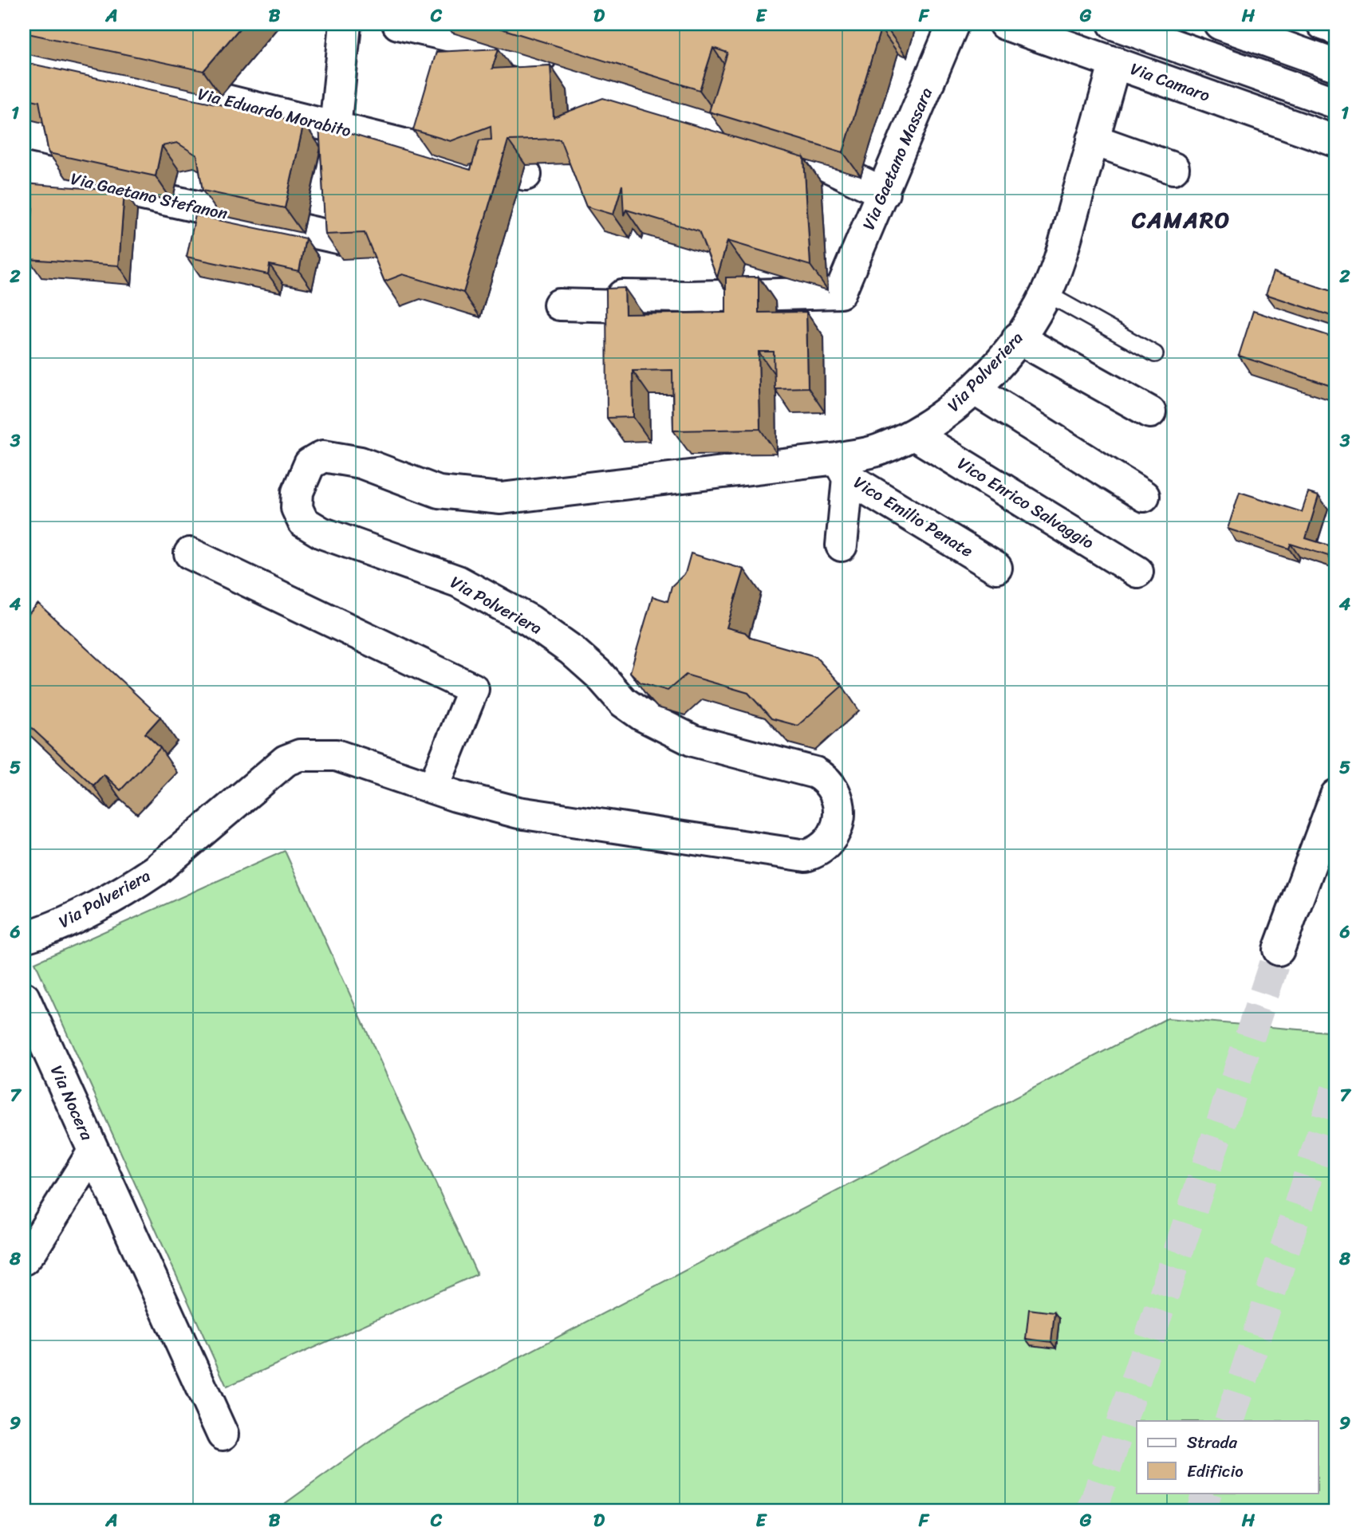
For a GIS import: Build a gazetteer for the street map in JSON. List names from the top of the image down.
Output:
{
  "streets": {
    "main road": [
      "Via Camaro",
      "Via Eduardo Morabito",
      "Via Gaetano Massara",
      "Via Gaetano Stefanon",
      "Via Polveriera",
      "Vico Enrico Salvaggio",
      "Vico Emilio Penate",
      "Via Nocera"
    ]
  },
  "crossings": [
    ["Via Camaro", "Via Polveriera"],
    ["Via Eduardo Morabito", "Via Gaetano Stefanon"],
    ["Via Polveriera", "Vico Enrico Salvaggio"],
    ["Via Polveriera", "Vico Emilio Penate"]
  ],
  "districts": ["CAMARO"],
  "legend": ["Strada", "Edificio"],
  "grid": {
    "columns": [
      "A",
      "B",
      "C",
      "D",
      "E",
      "F",
      "G",
      "H"
    ],
    "rows": [
      "1",
      "2",
      "3",
      "4",
      "5",
      "6",
      "7",
      "8",
      "9"
    ]
  }
}
